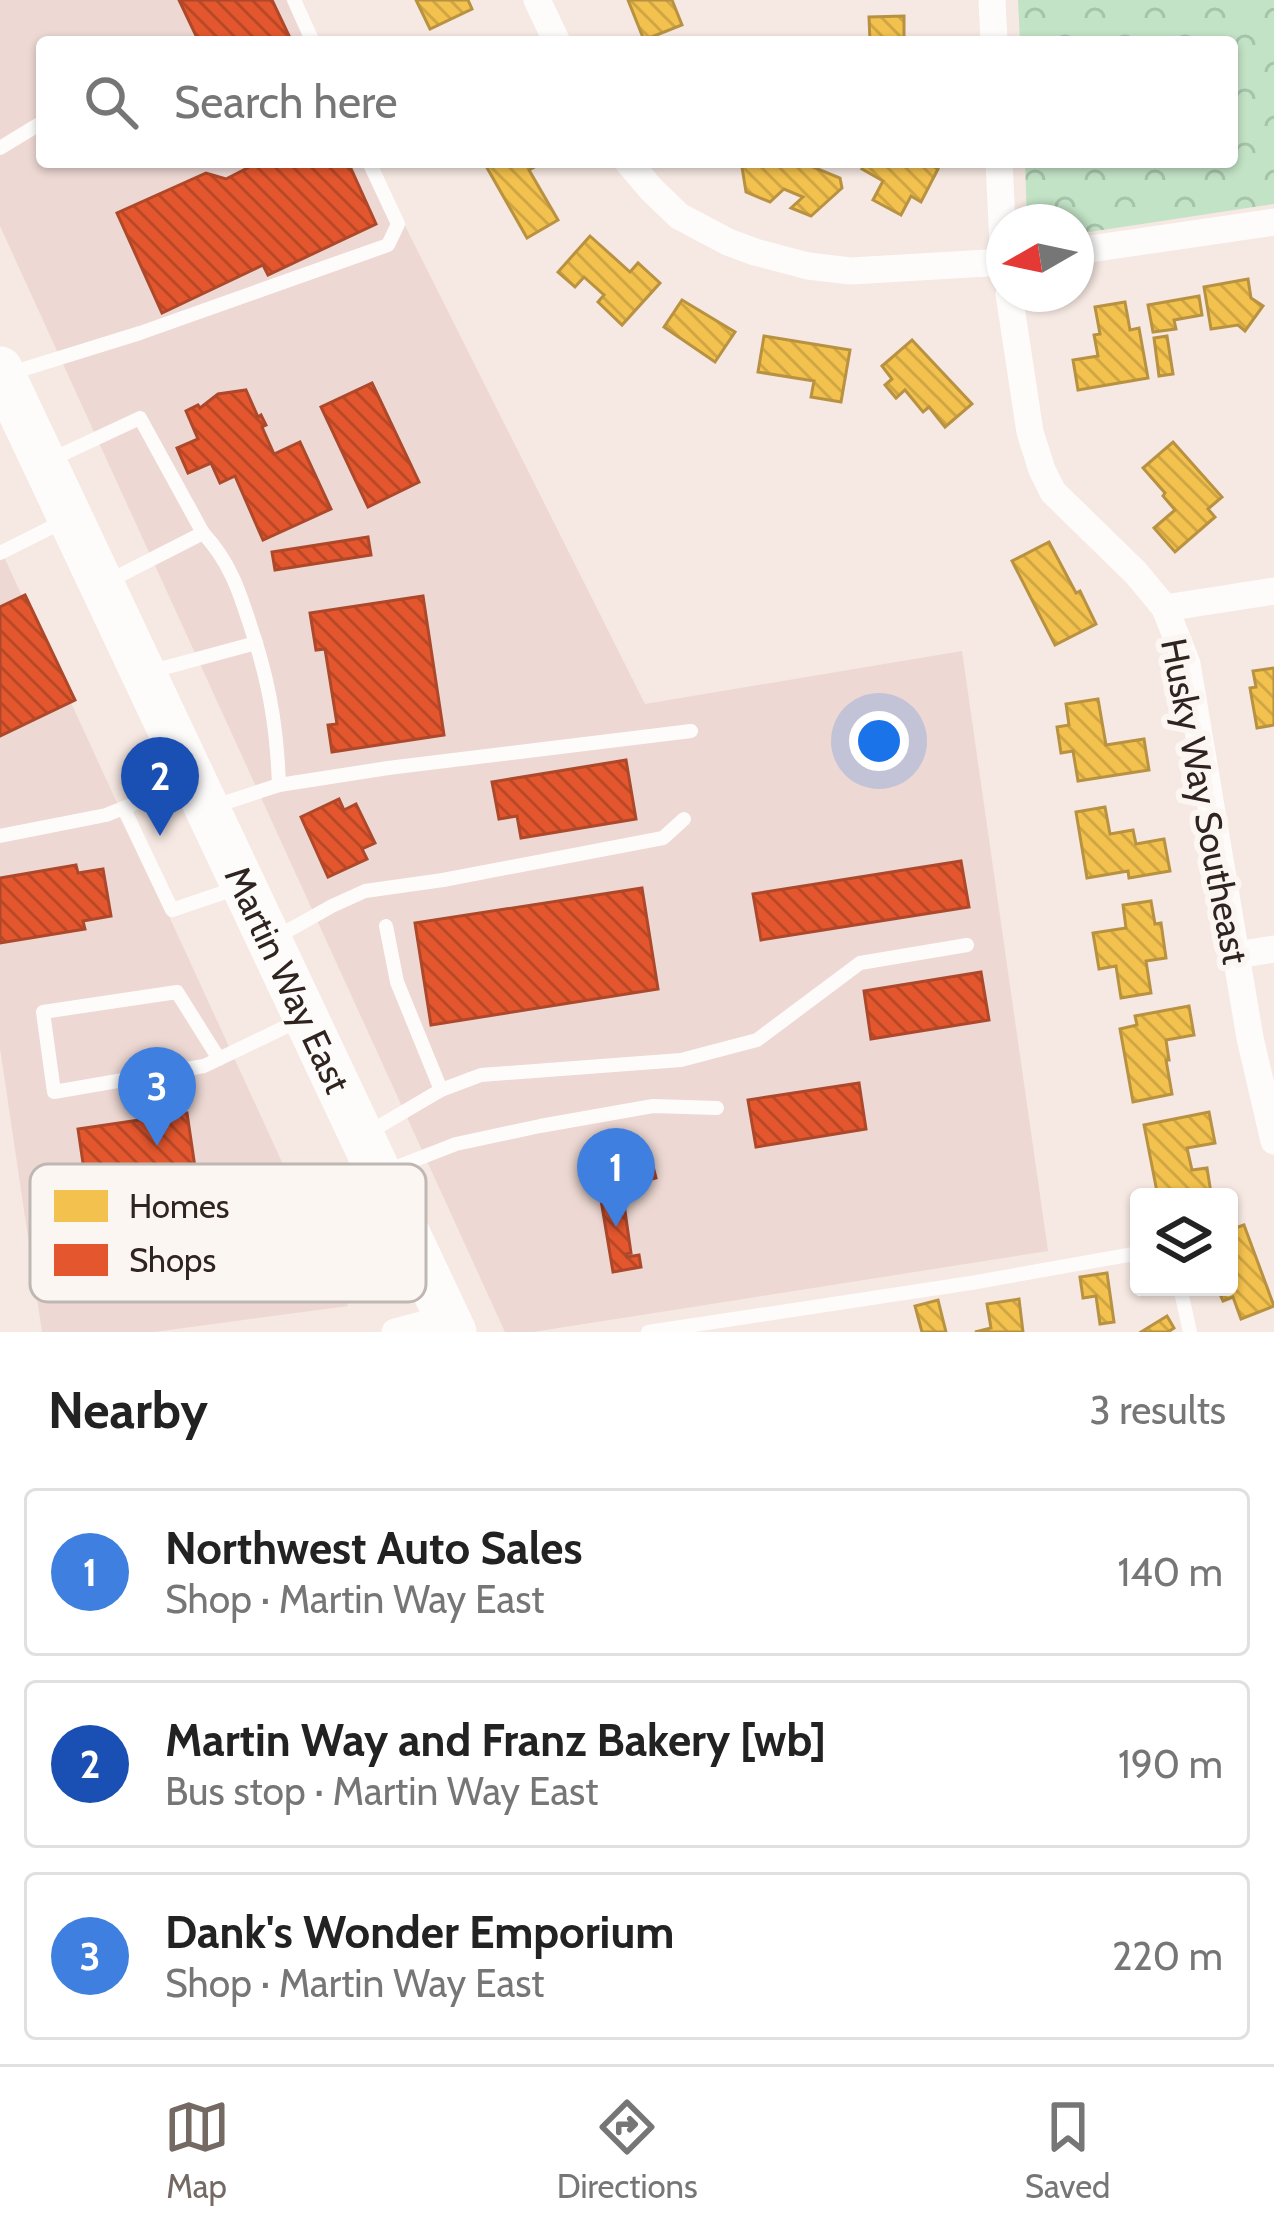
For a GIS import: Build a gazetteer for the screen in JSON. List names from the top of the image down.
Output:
{
  "streets": {
    "main road": ["Martin Way East"],
    "street": ["Husky Way Southeast"]
  },
  "legend": ["Homes", "Shops"],
  "north": "left",
  "page": {
    "search": "Search here",
    "pins": ["2", "3", "1"],
    "heading": ["Nearby", "3 results"],
    "list": [
      {
        "mark": "1",
        "name": "Northwest Auto Sales",
        "note": "Shop · Martin Way East",
        "value": "140 m"
      },
      {
        "mark": "2",
        "name": "Martin Way and Franz Bakery [wb]",
        "note": "Bus stop · Martin Way East",
        "value": "190 m"
      },
      {
        "mark": "3",
        "name": "Dank's Wonder Emporium",
        "note": "Shop · Martin Way East",
        "value": "220 m"
      }
    ],
    "nav": ["Map", "Directions", "Saved"]
  }
}
